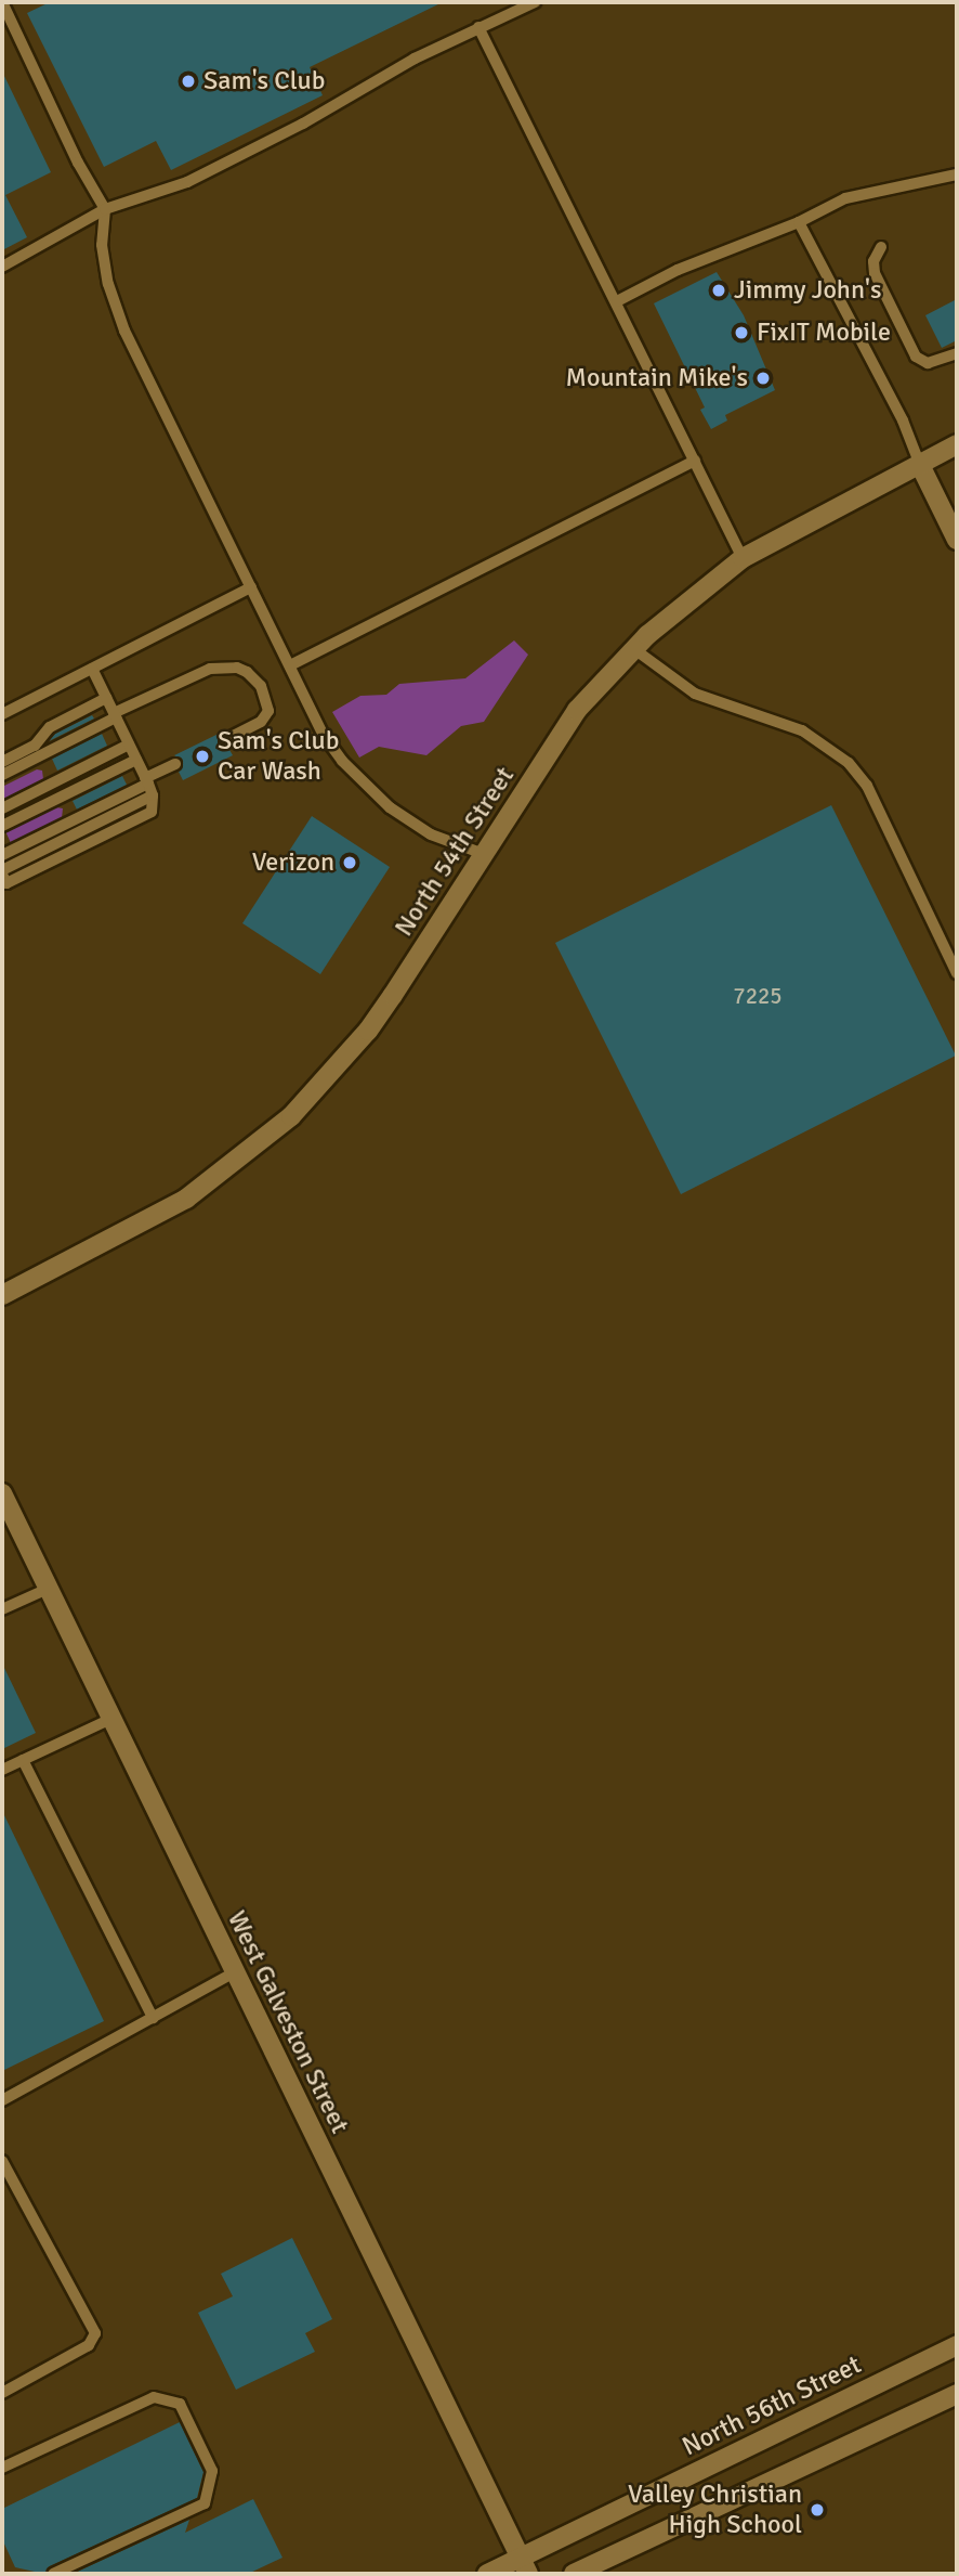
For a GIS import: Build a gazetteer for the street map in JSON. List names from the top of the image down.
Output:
{
  "streets": {
    "street": ["North 54th Street", "West Galveston Street", "North 56th Street"]
  },
  "crossings": [
    ["West Galveston Street", "North 56th Street"]
  ],
  "places": [
    "Sam's Club",
    "Jimmy John's",
    "FixIT Mobile",
    "Mountain Mike's",
    "Sam's Club Car Wash",
    "Verizon",
    "Valley Christian High School"
  ],
  "house_numbers": ["7225"]
}
